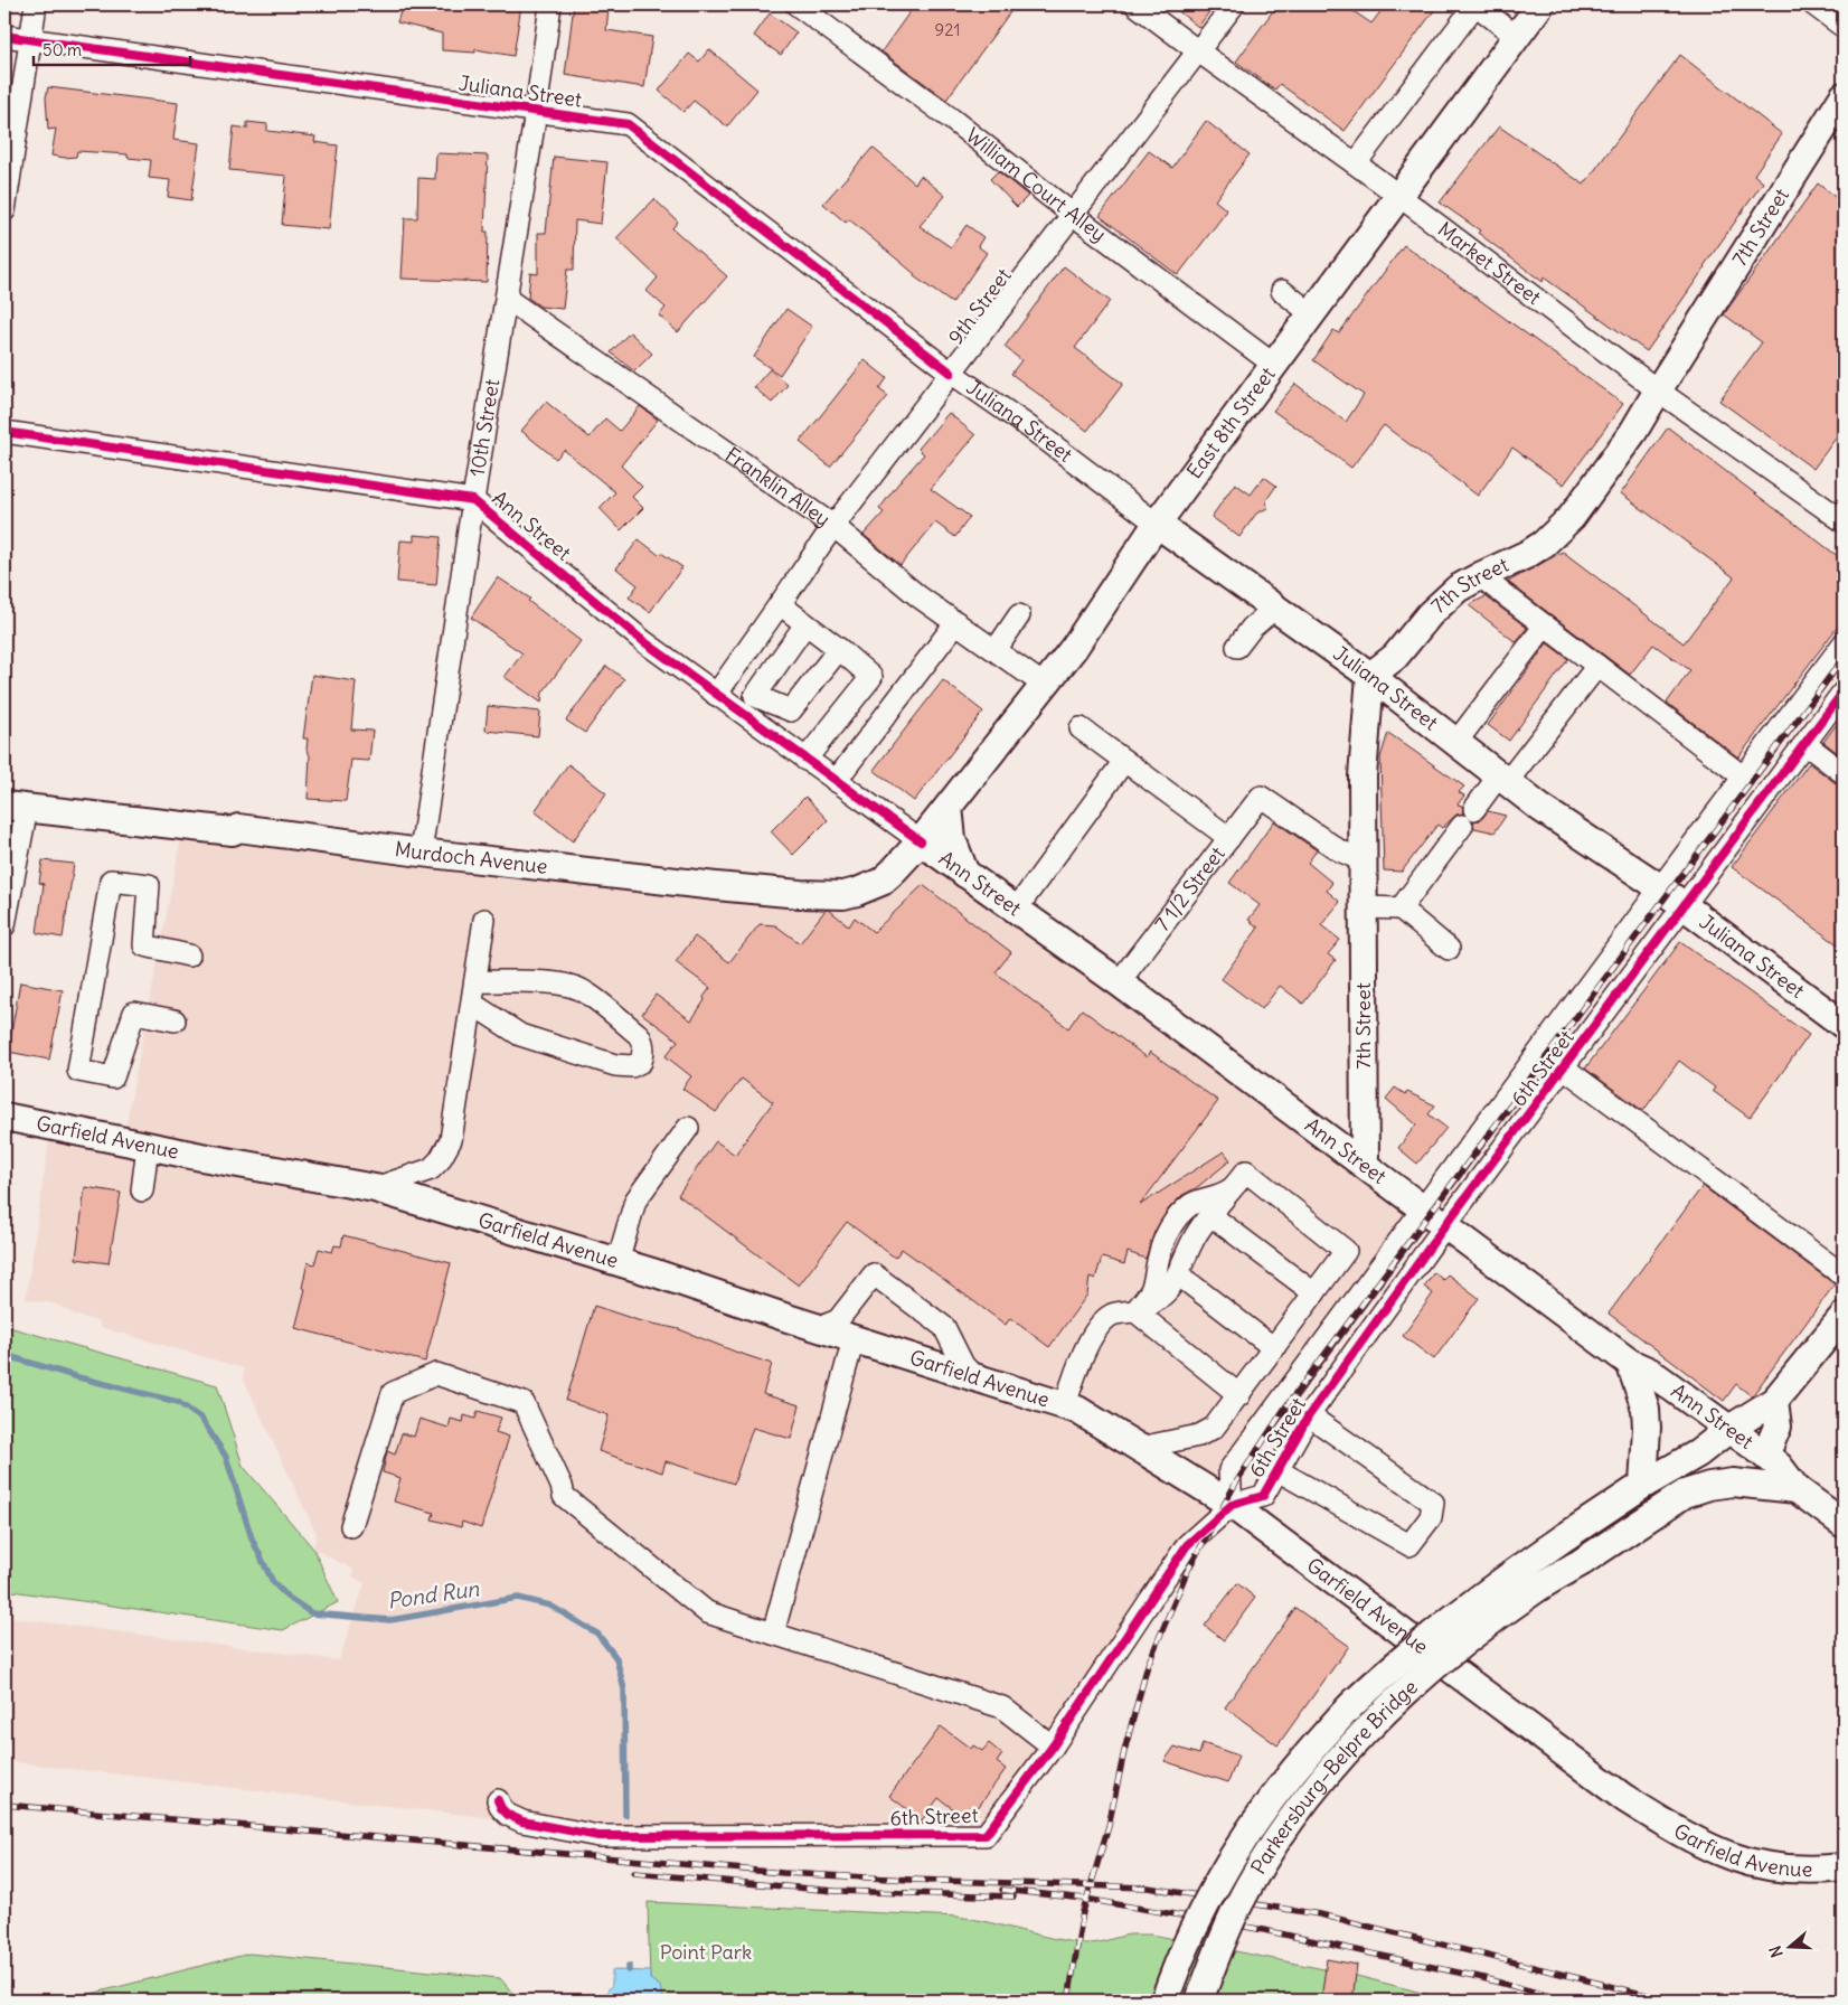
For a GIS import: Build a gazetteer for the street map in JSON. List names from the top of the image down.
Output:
{
  "streets": {
    "main road": [
      "Juliana Street",
      "7th Street",
      "East 8th Street",
      "Ann Street",
      "Murdoch Avenue",
      "Garfield Avenue",
      "Parkersburg–Belpre Bridge"
    ],
    "street": [
      "William Court Alley",
      "Market Street",
      "9th Street",
      "10th Street",
      "Franklin Alley",
      "7 1/2 Street",
      "6th Street"
    ]
  },
  "crossings": [
    ["Juliana Street", "7th Street"],
    ["Juliana Street", "9th Street"],
    ["Juliana Street", "East 8th Street"],
    ["Juliana Street", "10th Street"],
    ["Juliana Street", "6th Street"],
    ["William Court Alley", "9th Street"],
    ["William Court Alley", "East 8th Street"],
    ["7th Street", "Market Street"],
    ["7th Street", "Ann Street"],
    ["7th Street", "7 1/2 Street"],
    ["Market Street", "9th Street"],
    ["Market Street", "East 8th Street"],
    ["9th Street", "Franklin Alley"],
    ["9th Street", "Ann Street"],
    ["East 8th Street", "Franklin Alley"],
    ["East 8th Street", "Ann Street"],
    ["East 8th Street", "Murdoch Avenue"],
    ["10th Street", "Franklin Alley"],
    ["10th Street", "Ann Street"],
    ["10th Street", "Murdoch Avenue"],
    ["Ann Street", "Murdoch Avenue"],
    ["Ann Street", "7 1/2 Street"],
    ["Ann Street", "6th Street"],
    ["Ann Street", "Parkersburg–Belpre Bridge"],
    ["6th Street", "Garfield Avenue"]
  ],
  "water": ["Pond Run"],
  "parks": ["Point Park"],
  "house_numbers": ["921"],
  "scale_bar": "50 m",
  "north": "left"
}
